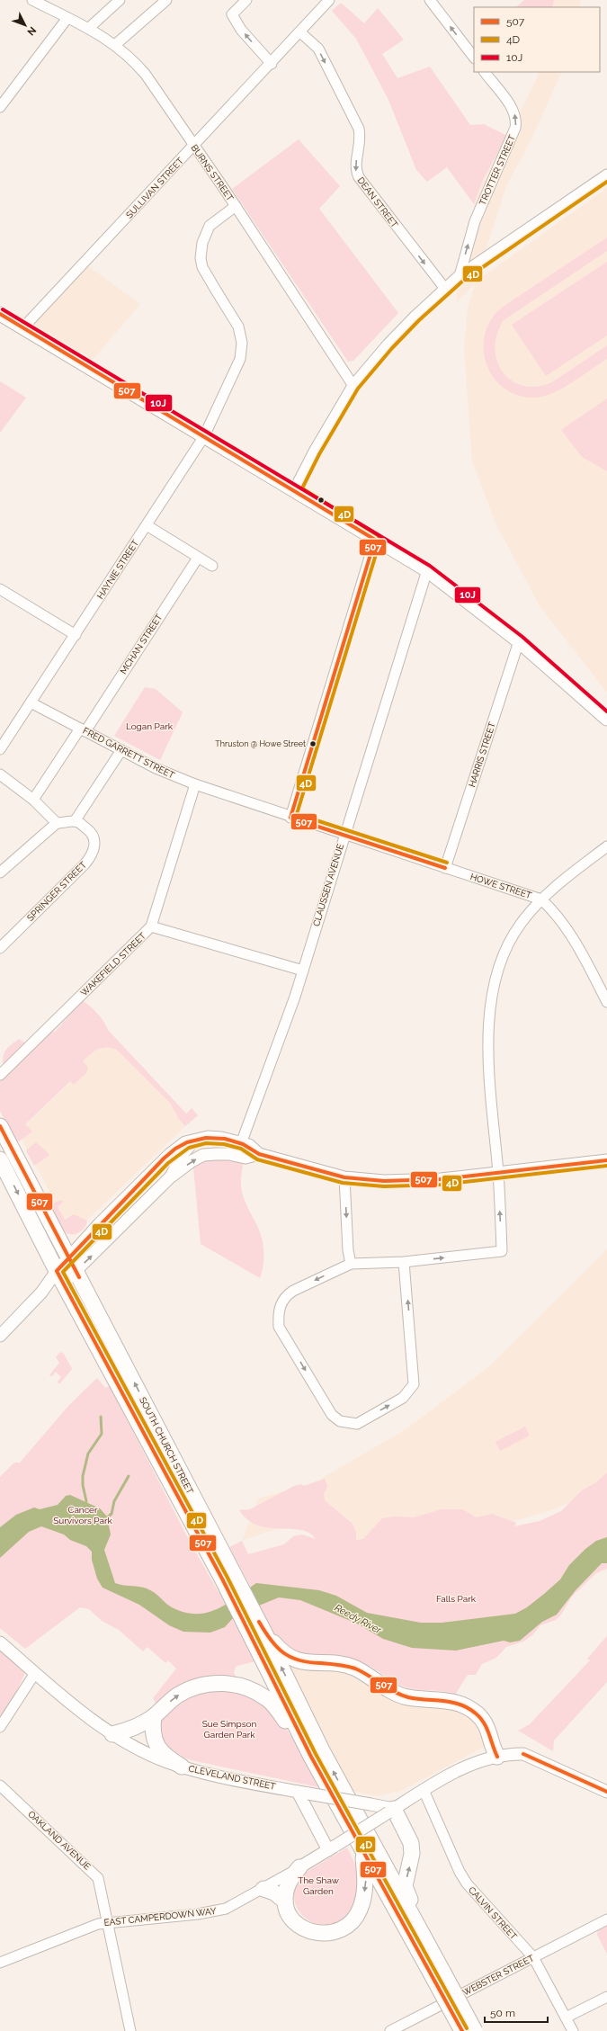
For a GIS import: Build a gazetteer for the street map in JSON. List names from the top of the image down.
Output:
{
  "streets": {
    "main road": ["SOUTH CHURCH STREET"],
    "street": [
      "TROTTER STREET",
      "BURNS STREET",
      "SULLIVAN STREET",
      "DEAN STREET",
      "HAYNIE STREET",
      "MCHAN STREET",
      "FRED GARRETT STREET",
      "HARRIS STREET",
      "CLAUSSEN AVENUE",
      "HOWE STREET",
      "SPRINGER STREET",
      "WAKEFIELD STREET",
      "CLEVELAND STREET",
      "OAKLAND AVENUE",
      "CALVIN STREET",
      "EAST CAMPERDOWN WAY",
      "WEBSTER STREET"
    ]
  },
  "crossings": [
    ["BURNS STREET", "SULLIVAN STREET"],
    ["BURNS STREET", "HAYNIE STREET"],
    ["SULLIVAN STREET", "DEAN STREET"],
    ["HAYNIE STREET", "FRED GARRETT STREET"],
    ["MCHAN STREET", "FRED GARRETT STREET"],
    ["FRED GARRETT STREET", "CLAUSSEN AVENUE"],
    ["FRED GARRETT STREET", "HOWE STREET"],
    ["FRED GARRETT STREET", "WAKEFIELD STREET"],
    ["HARRIS STREET", "HOWE STREET"],
    ["CLAUSSEN AVENUE", "HOWE STREET"],
    ["CLEVELAND STREET", "EAST CAMPERDOWN WAY"],
    ["OAKLAND AVENUE", "EAST CAMPERDOWN WAY"],
    ["CALVIN STREET", "EAST CAMPERDOWN WAY"],
    ["CALVIN STREET", "WEBSTER STREET"]
  ],
  "one_way": ["TROTTER STREET", "DEAN STREET"],
  "water": ["Reedy River"],
  "parks": [
    "Logan Park",
    "Cancer Survivors Park",
    "Falls Park",
    "Sue Simpson Garden Park",
    "The Shaw Garden"
  ],
  "places": ["Thruston @ Howe Street"],
  "lines": ["transit line 4D", "transit line 10J", "transit line 507"],
  "legend": ["507", "4D", "10J"],
  "scale_bar": "50 m",
  "north": "bottom right"
}
